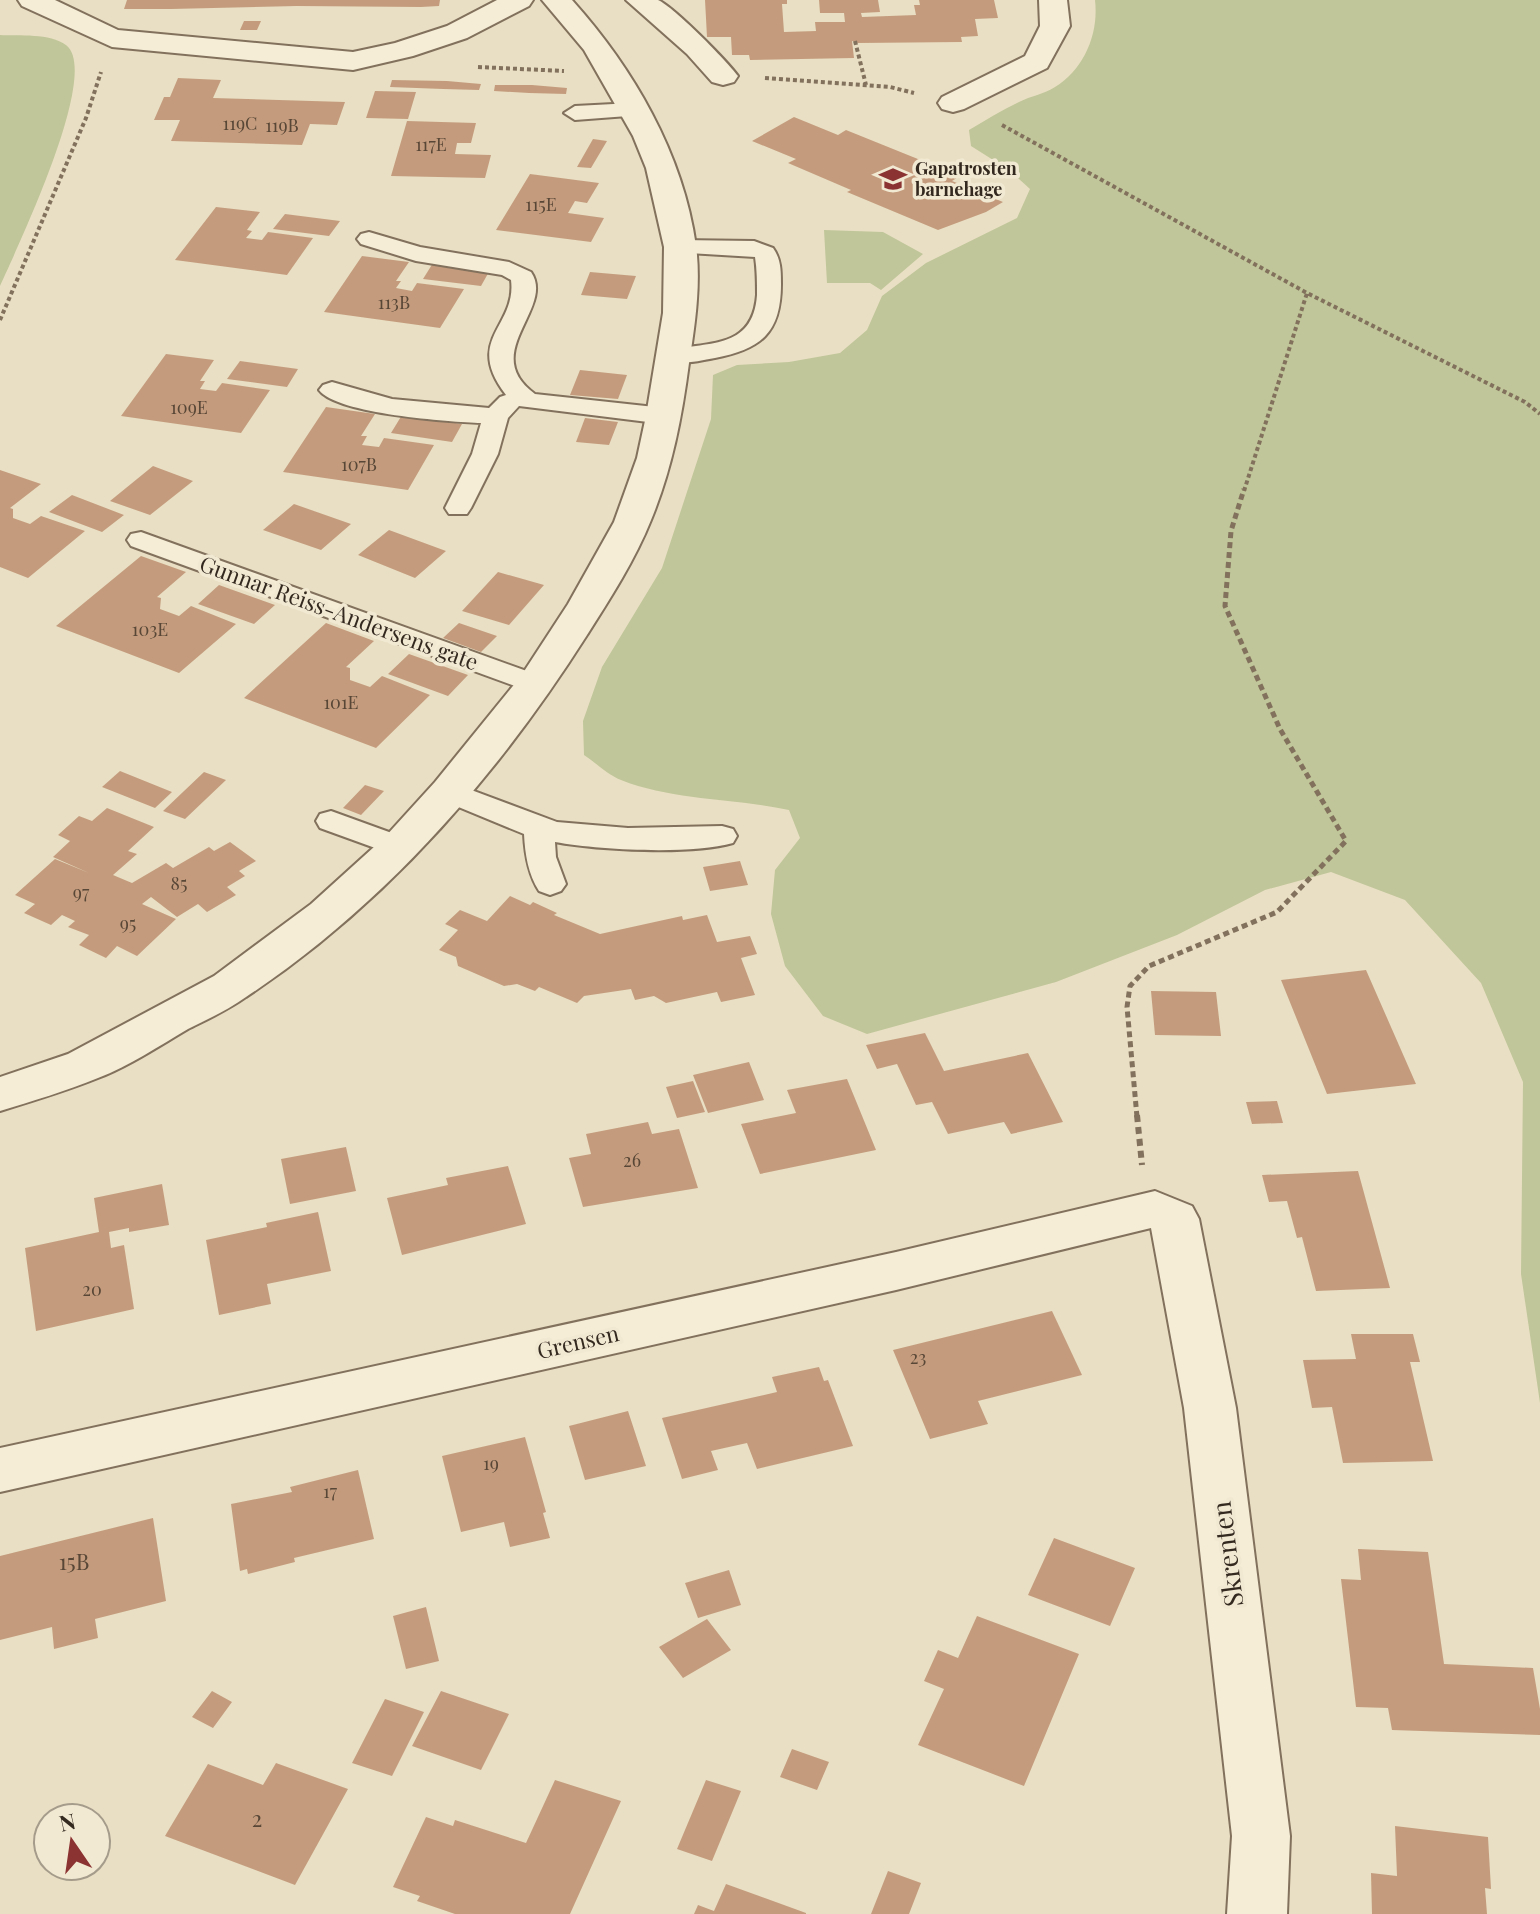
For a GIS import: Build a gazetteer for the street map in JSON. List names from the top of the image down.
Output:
{
  "streets": {
    "street": ["Grensen", "Skrenten"],
    "lane": ["Gunnar Reiss-Andersens gate"]
  },
  "crossings": [
    ["Grensen", "Skrenten"]
  ],
  "places": {
    "school or university": ["Gapatrosten barnehage"]
  },
  "house_numbers": [
    "119C",
    "119B",
    "117E",
    "115E",
    "113B",
    "109E",
    "107B",
    "103E",
    "101E",
    "85",
    "97",
    "95",
    "26",
    "20",
    "23",
    "19",
    "17",
    "15B",
    "2"
  ],
  "north": "top"
}
